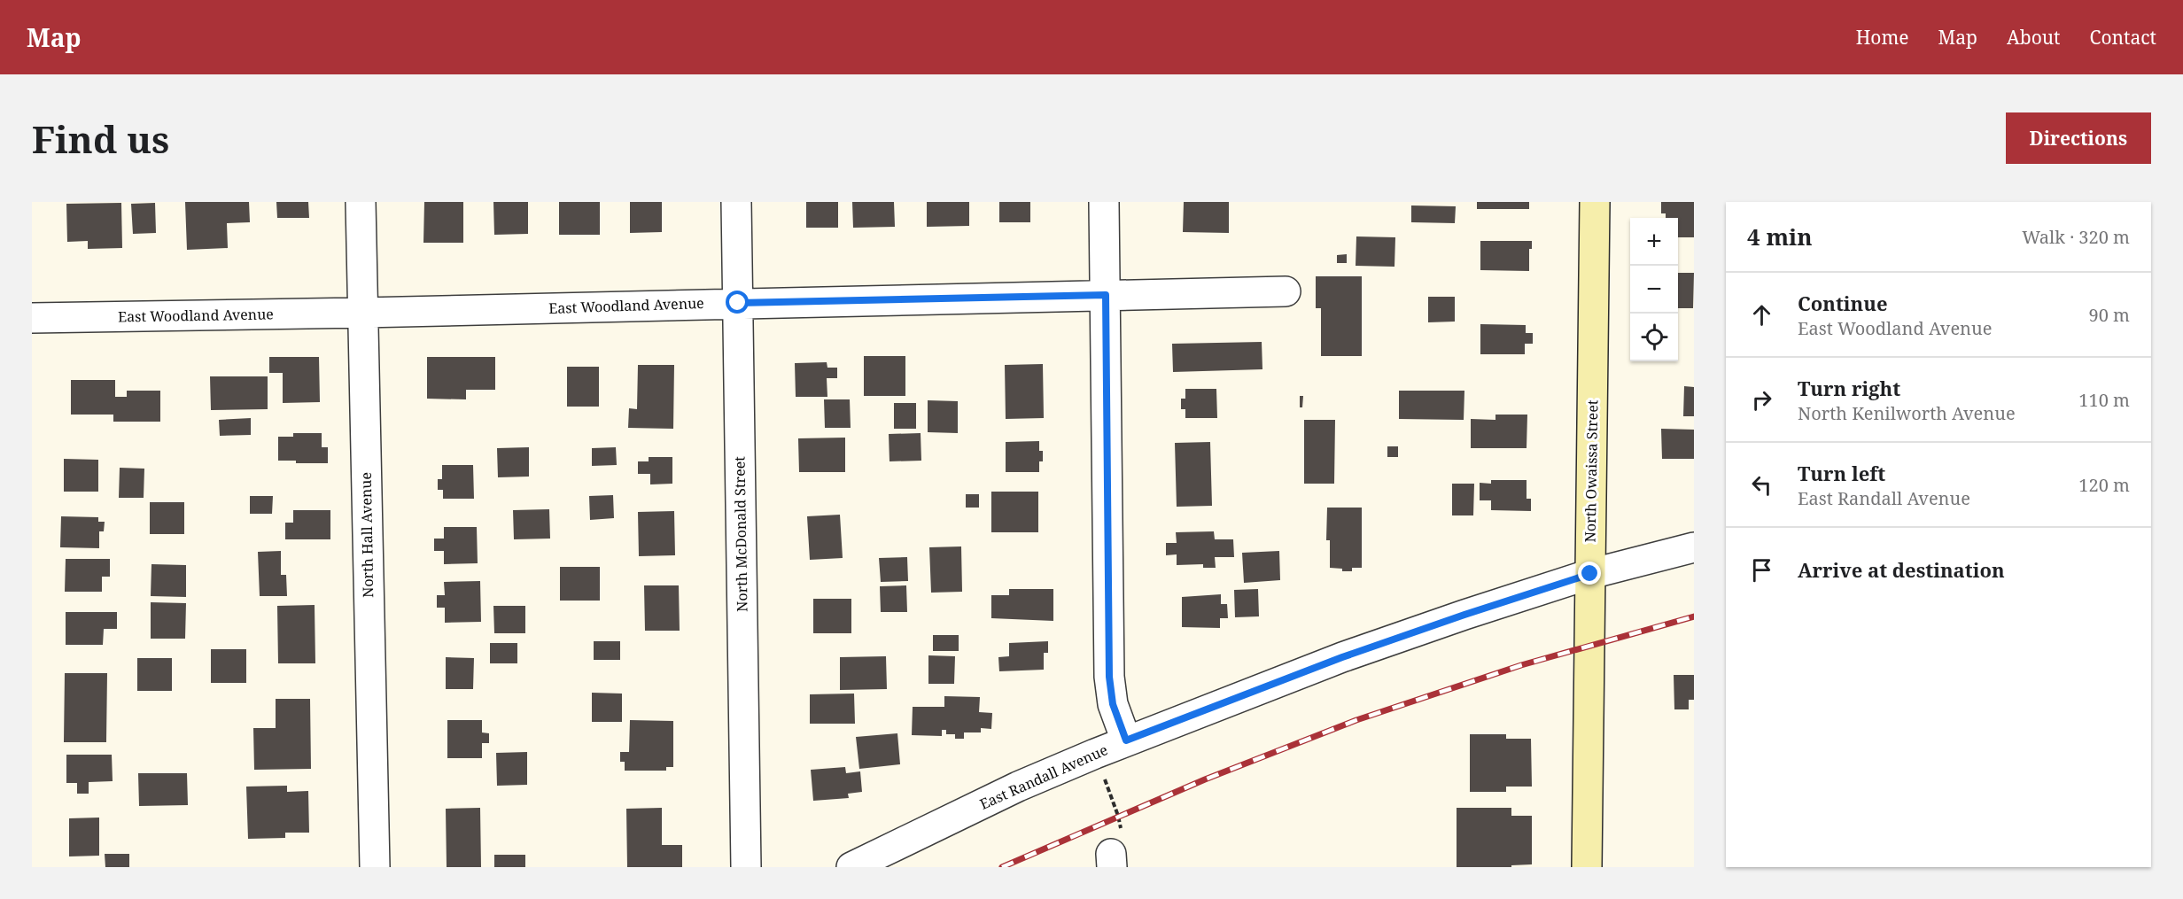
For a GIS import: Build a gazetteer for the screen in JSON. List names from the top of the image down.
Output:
{
  "streets": {
    "street": [
      "East Woodland Avenue",
      "North Owaissa Street",
      "North McDonald Street",
      "North Hall Avenue",
      "East Randall Avenue"
    ]
  },
  "crossings": [
    ["East Woodland Avenue", "North McDonald Street"],
    ["East Woodland Avenue", "North Hall Avenue"],
    ["North Owaissa Street", "East Randall Avenue"]
  ],
  "page": {
    "header": "Map",
    "nav": [
      "Home",
      "Map",
      "About",
      "Contact"
    ],
    "buttons": "Directions",
    "title": "Find us",
    "heading": ["4 min", "Walk · 320 m"],
    "map_buttons": ["+", "−"],
    "list": [
      ["Continue", "East Woodland Avenue", "90 m"],
      ["Turn right", "North Kenilworth Avenue", "110 m"],
      ["Turn left", "East Randall Avenue", "120 m"],
      "Arrive at destination"
    ]
  }
}
